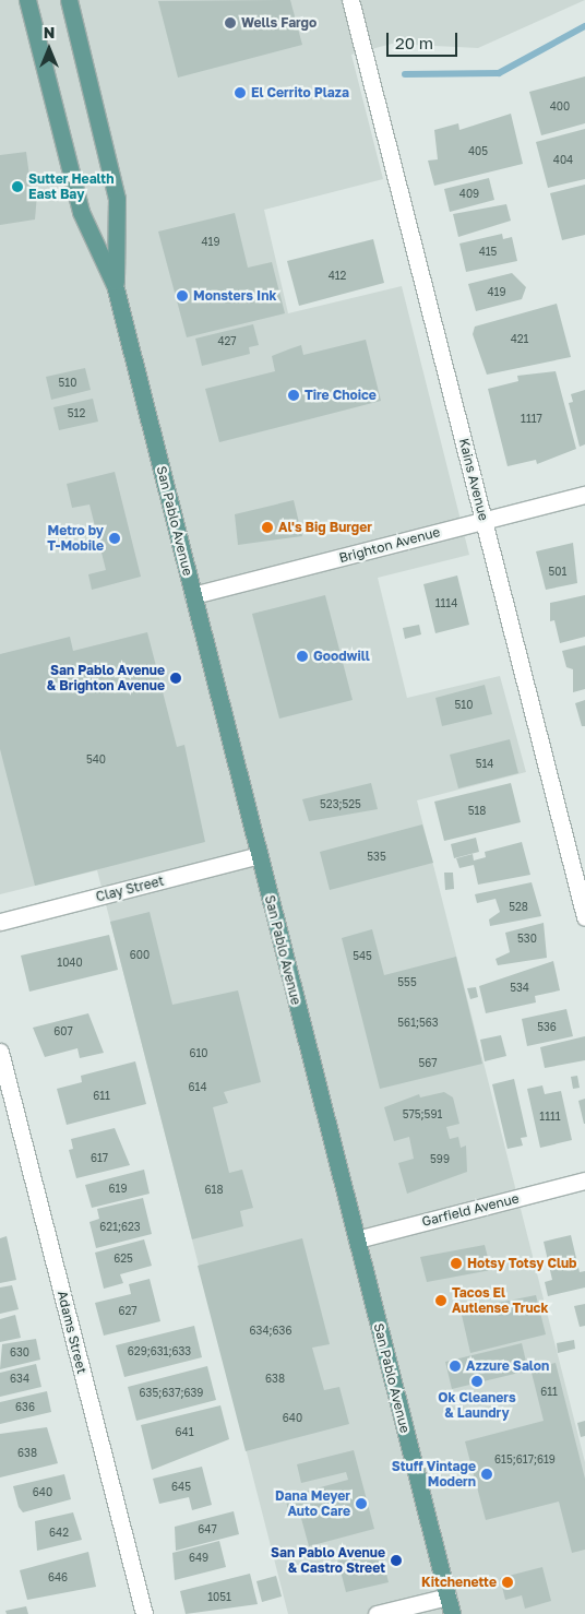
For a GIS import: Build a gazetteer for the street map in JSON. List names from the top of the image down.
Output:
{
  "streets": {
    "main road": ["San Pablo Avenue"],
    "street": [
      "Kains Avenue",
      "Brighton Avenue",
      "Clay Street",
      "Garfield Avenue",
      "Adams Street"
    ]
  },
  "crossings": [
    ["Kains Avenue", "Brighton Avenue"],
    ["San Pablo Avenue", "Brighton Avenue"],
    ["San Pablo Avenue", "Clay Street"],
    ["San Pablo Avenue", "Garfield Avenue"]
  ],
  "places": [
    "Wells Fargo",
    "El Cerrito Plaza",
    "Sutter Health East Bay",
    "Monsters Ink",
    "Tire Choice",
    "Al's Big Burger",
    "Metro by T-Mobile",
    "Goodwill",
    "San Pablo Avenue & Brighton Avenue",
    "Hotsy Totsy Club",
    "Tacos El Autlense Truck",
    "Azzure Salon",
    "Ok Cleaners & Laundry",
    "Stuff Vintage Modern",
    "Dana Meyer Auto Care",
    "San Pablo Avenue & Castro Street",
    "Kitchenette"
  ],
  "house_numbers": [
    "400",
    "405",
    "404",
    "409",
    "419",
    "415",
    "412",
    "419",
    "421",
    "427",
    "510",
    "512",
    "1117",
    "501",
    "1114",
    "510",
    "540",
    "514",
    "523;525",
    "518",
    "535",
    "528",
    "530",
    "600",
    "545",
    "1040",
    "555",
    "534",
    "561;563",
    "536",
    "607",
    "610",
    "567",
    "614",
    "611",
    "575;591",
    "1111",
    "617",
    "599",
    "619",
    "618",
    "621;623",
    "625",
    "627",
    "634;636",
    "629;631;633",
    "630",
    "634",
    "638",
    "611",
    "635;637;639",
    "636",
    "640",
    "641",
    "638",
    "615;617;619",
    "645",
    "640",
    "647",
    "642",
    "649",
    "646",
    "1051"
  ],
  "scale_bar": "20 m",
  "north": "top"
}
